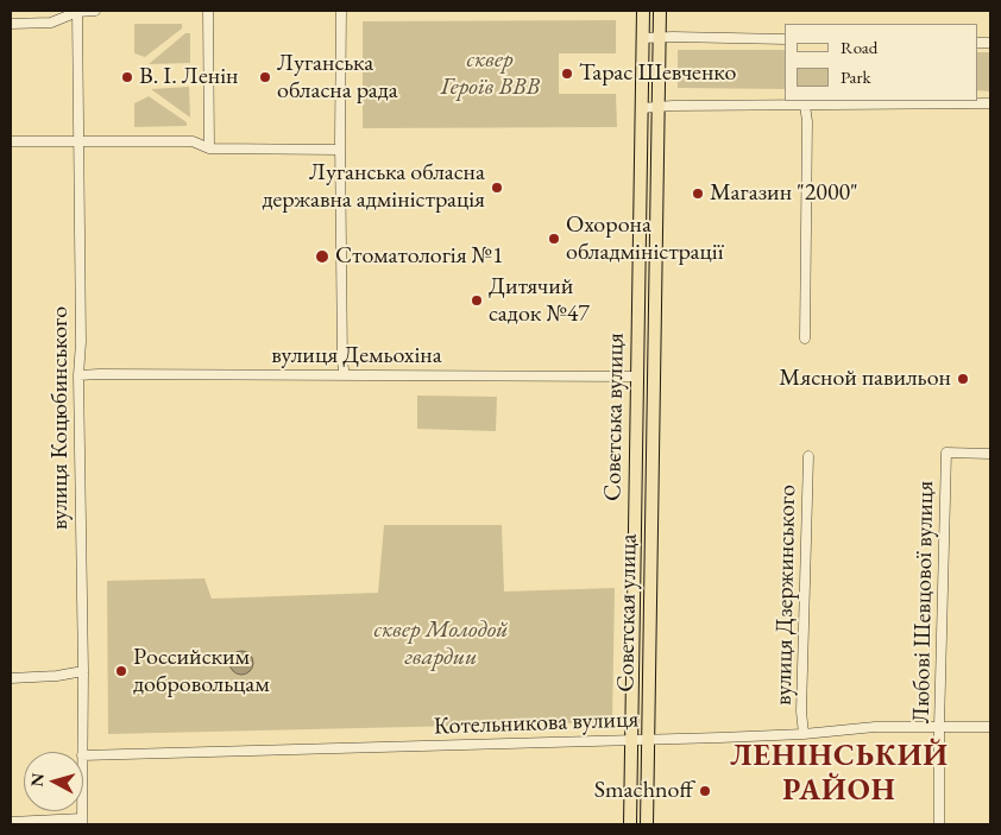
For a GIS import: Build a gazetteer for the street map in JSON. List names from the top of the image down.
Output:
{
  "streets": {
    "main road": ["Совєтська вулиця", "Советская улица"],
    "street": [
      "вулиця Демьохіна",
      "вулиця Коцюбинського",
      "вулиця Дзержинського",
      "Любові Шевцової вулиця",
      "Котельникова вулиця"
    ]
  },
  "crossings": [
    ["вулиця Демьохіна", "Совєтська вулиця"],
    ["вулиця Демьохіна", "вулиця Коцюбинського"],
    ["Совєтська вулиця", "Котельникова вулиця"],
    ["вулиця Дзержинського", "Котельникова вулиця"],
    ["Любові Шевцової вулиця", "Котельникова вулиця"],
    ["Советская улица", "Котельникова вулиця"]
  ],
  "districts": ["ЛЕНІНСЬКИЙ РАЙОН"],
  "parks": ["сквер Героїв ВВВ", "сквер Молодой гвардии"],
  "places": [
    "Тарас Шевченко",
    "В. І. Ленін",
    "Луганська обласна рада",
    "Луганська обласна державна адміністрація",
    "Магазин \"2000\"",
    "Охорона обладміністрації",
    "Стоматологія №1",
    "Дитячий садок №47",
    "Мясной павильон",
    "Pоссийским добровольцам",
    "Smachnoff"
  ],
  "legend": ["Road", "Park"],
  "north": "left"
}
